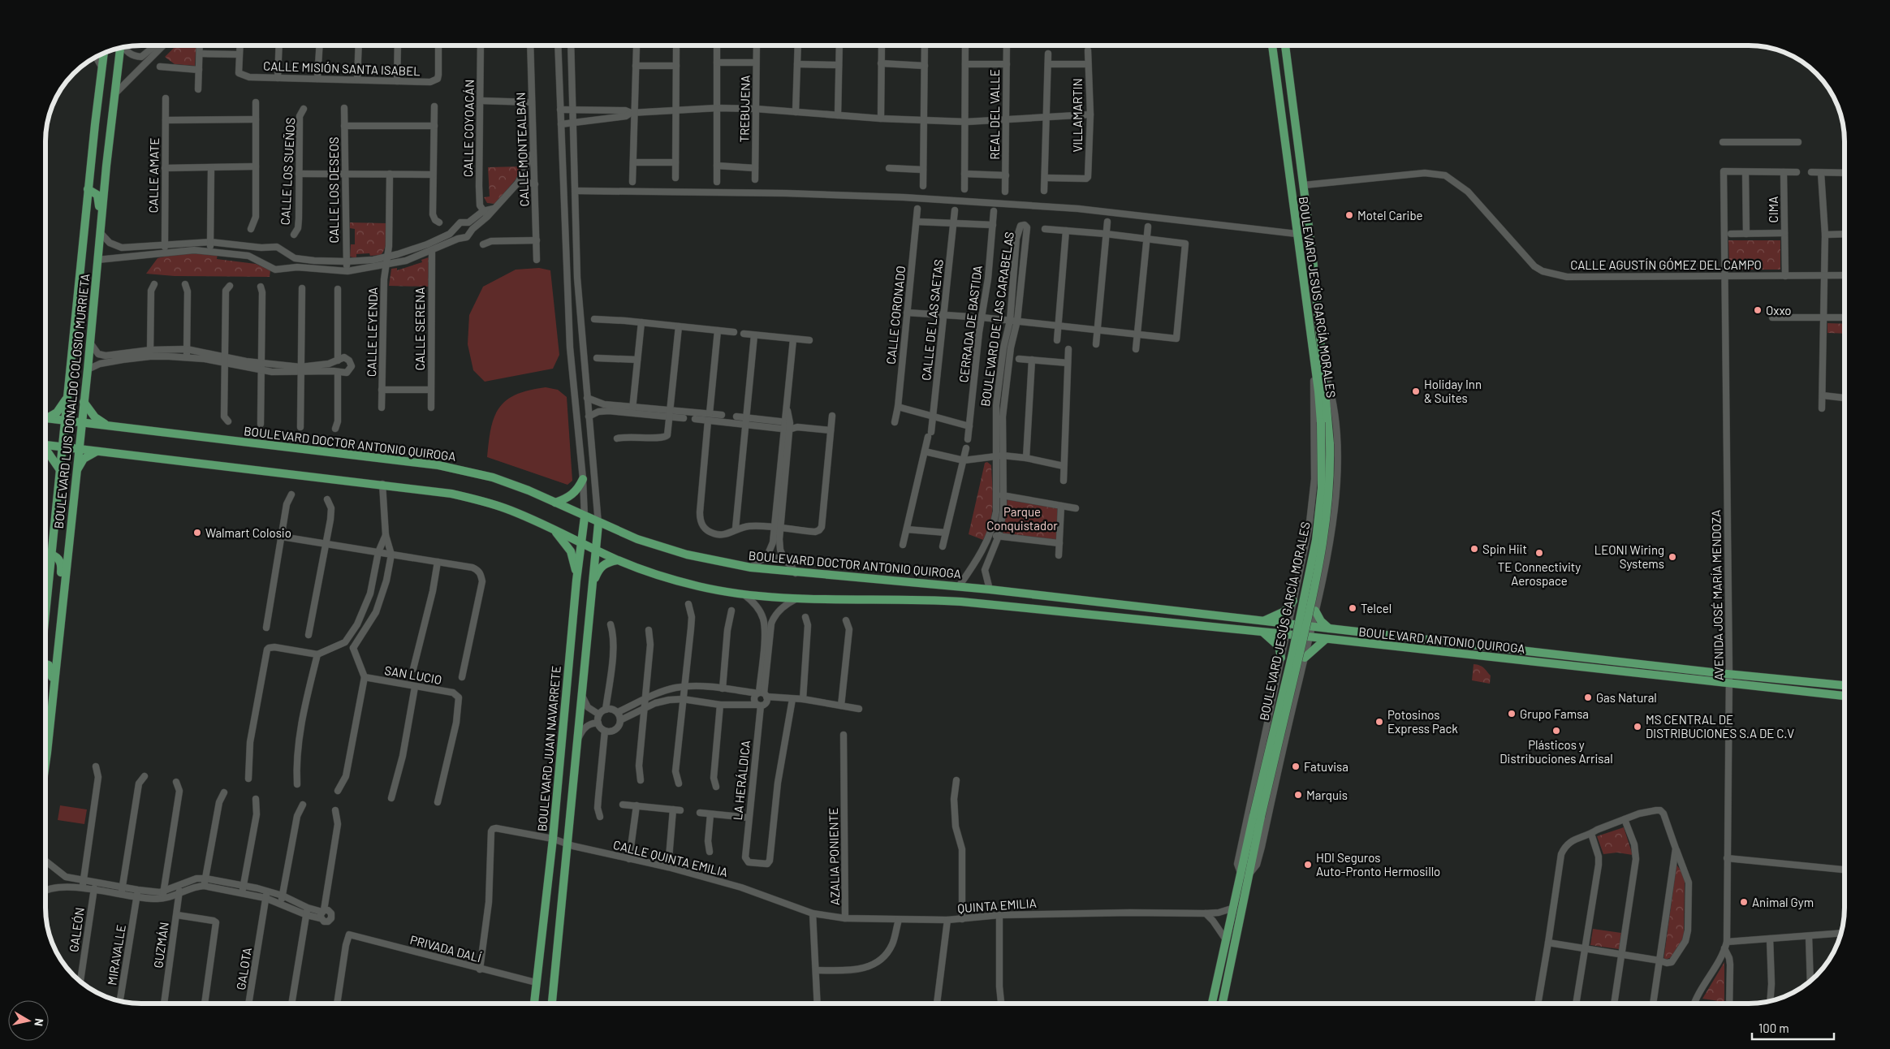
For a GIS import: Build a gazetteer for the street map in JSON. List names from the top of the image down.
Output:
{
  "streets": {
    "main road": [
      "BOULEVARD JESÚS GARCÍA MORALES",
      "BOULEVARD LUIS DONALDO COLOSIO MURRIETA",
      "BOULEVARD DOCTOR ANTONIO QUIROGA",
      "BOULEVARD ANTONIO QUIROGA",
      "BOULEVARD JUAN NAVARRETE"
    ],
    "street": [
      "CALLE MISIÓN SANTA ISABEL",
      "TREBUJENA",
      "REAL DEL VALLE",
      "VILLAMARTIN",
      "CALLE COYOACÁN",
      "CALLE MONTEALBAN",
      "CALLE LOS SUEÑOS",
      "CALLE AMATE",
      "CALLE LOS DESEOS",
      "CIMA",
      "CALLE AGUSTÍN GÓMEZ DEL CAMPO",
      "CALLE CORONADO",
      "BOULEVARD DE LAS CARABELAS",
      "CALLE DE LAS SAETAS",
      "CERRADA DE BASTIDA",
      "CALLE SERENA",
      "CALLE LEYENDA",
      "AVENIDA JOSÉ MARÍA MENDOZA",
      "SAN LUCIO",
      "LA HERÁLDICA",
      "AZALIA PONIENTE",
      "CALLE QUINTA EMILIA",
      "QUINTA EMILIA",
      "GALEÓN",
      "GUZMÁN",
      "PRIVADA DALÍ",
      "MIRAVALLE",
      "GALOTA"
    ]
  },
  "crossings": [
    ["CALLE AGUSTÍN GÓMEZ DEL CAMPO", "BOULEVARD JESÚS GARCÍA MORALES"],
    ["CALLE AGUSTÍN GÓMEZ DEL CAMPO", "AVENIDA JOSÉ MARÍA MENDOZA"],
    ["BOULEVARD JESÚS GARCÍA MORALES", "QUINTA EMILIA"],
    ["BOULEVARD DE LAS CARABELAS", "BOULEVARD DOCTOR ANTONIO QUIROGA"],
    ["BOULEVARD LUIS DONALDO COLOSIO MURRIETA", "BOULEVARD DOCTOR ANTONIO QUIROGA"],
    ["BOULEVARD DOCTOR ANTONIO QUIROGA", "BOULEVARD ANTONIO QUIROGA"],
    ["BOULEVARD DOCTOR ANTONIO QUIROGA", "BOULEVARD JUAN NAVARRETE"],
    ["AVENIDA JOSÉ MARÍA MENDOZA", "BOULEVARD ANTONIO QUIROGA"],
    ["BOULEVARD JUAN NAVARRETE", "CALLE QUINTA EMILIA"],
    ["BOULEVARD JUAN NAVARRETE", "PRIVADA DALÍ"],
    ["AZALIA PONIENTE", "QUINTA EMILIA"],
    ["CALLE QUINTA EMILIA", "QUINTA EMILIA"],
    ["CALLE QUINTA EMILIA", "PRIVADA DALÍ"]
  ],
  "parks": ["Parque Conquistador"],
  "places": [
    "Motel Caribe",
    "Oxxo",
    "Holiday Inn & Suites",
    "Walmart Colosio",
    "Spin Hiit",
    "TE Connectivity Aerospace",
    "LEONI Wiring Systems",
    "Telcel",
    "Gas Natural",
    "Grupo Famsa",
    "Potosinos Express Pack",
    "MS CENTRAL DE DISTRIBUCIONES S.A DE C.V",
    "Plásticos y Distribuciones Arrisal",
    "Fatuvisa",
    "Marquis",
    "HDI Seguros Auto-Pronto Hermosillo",
    "Animal Gym"
  ],
  "scale_bar": "100 m",
  "north": "right"
}
